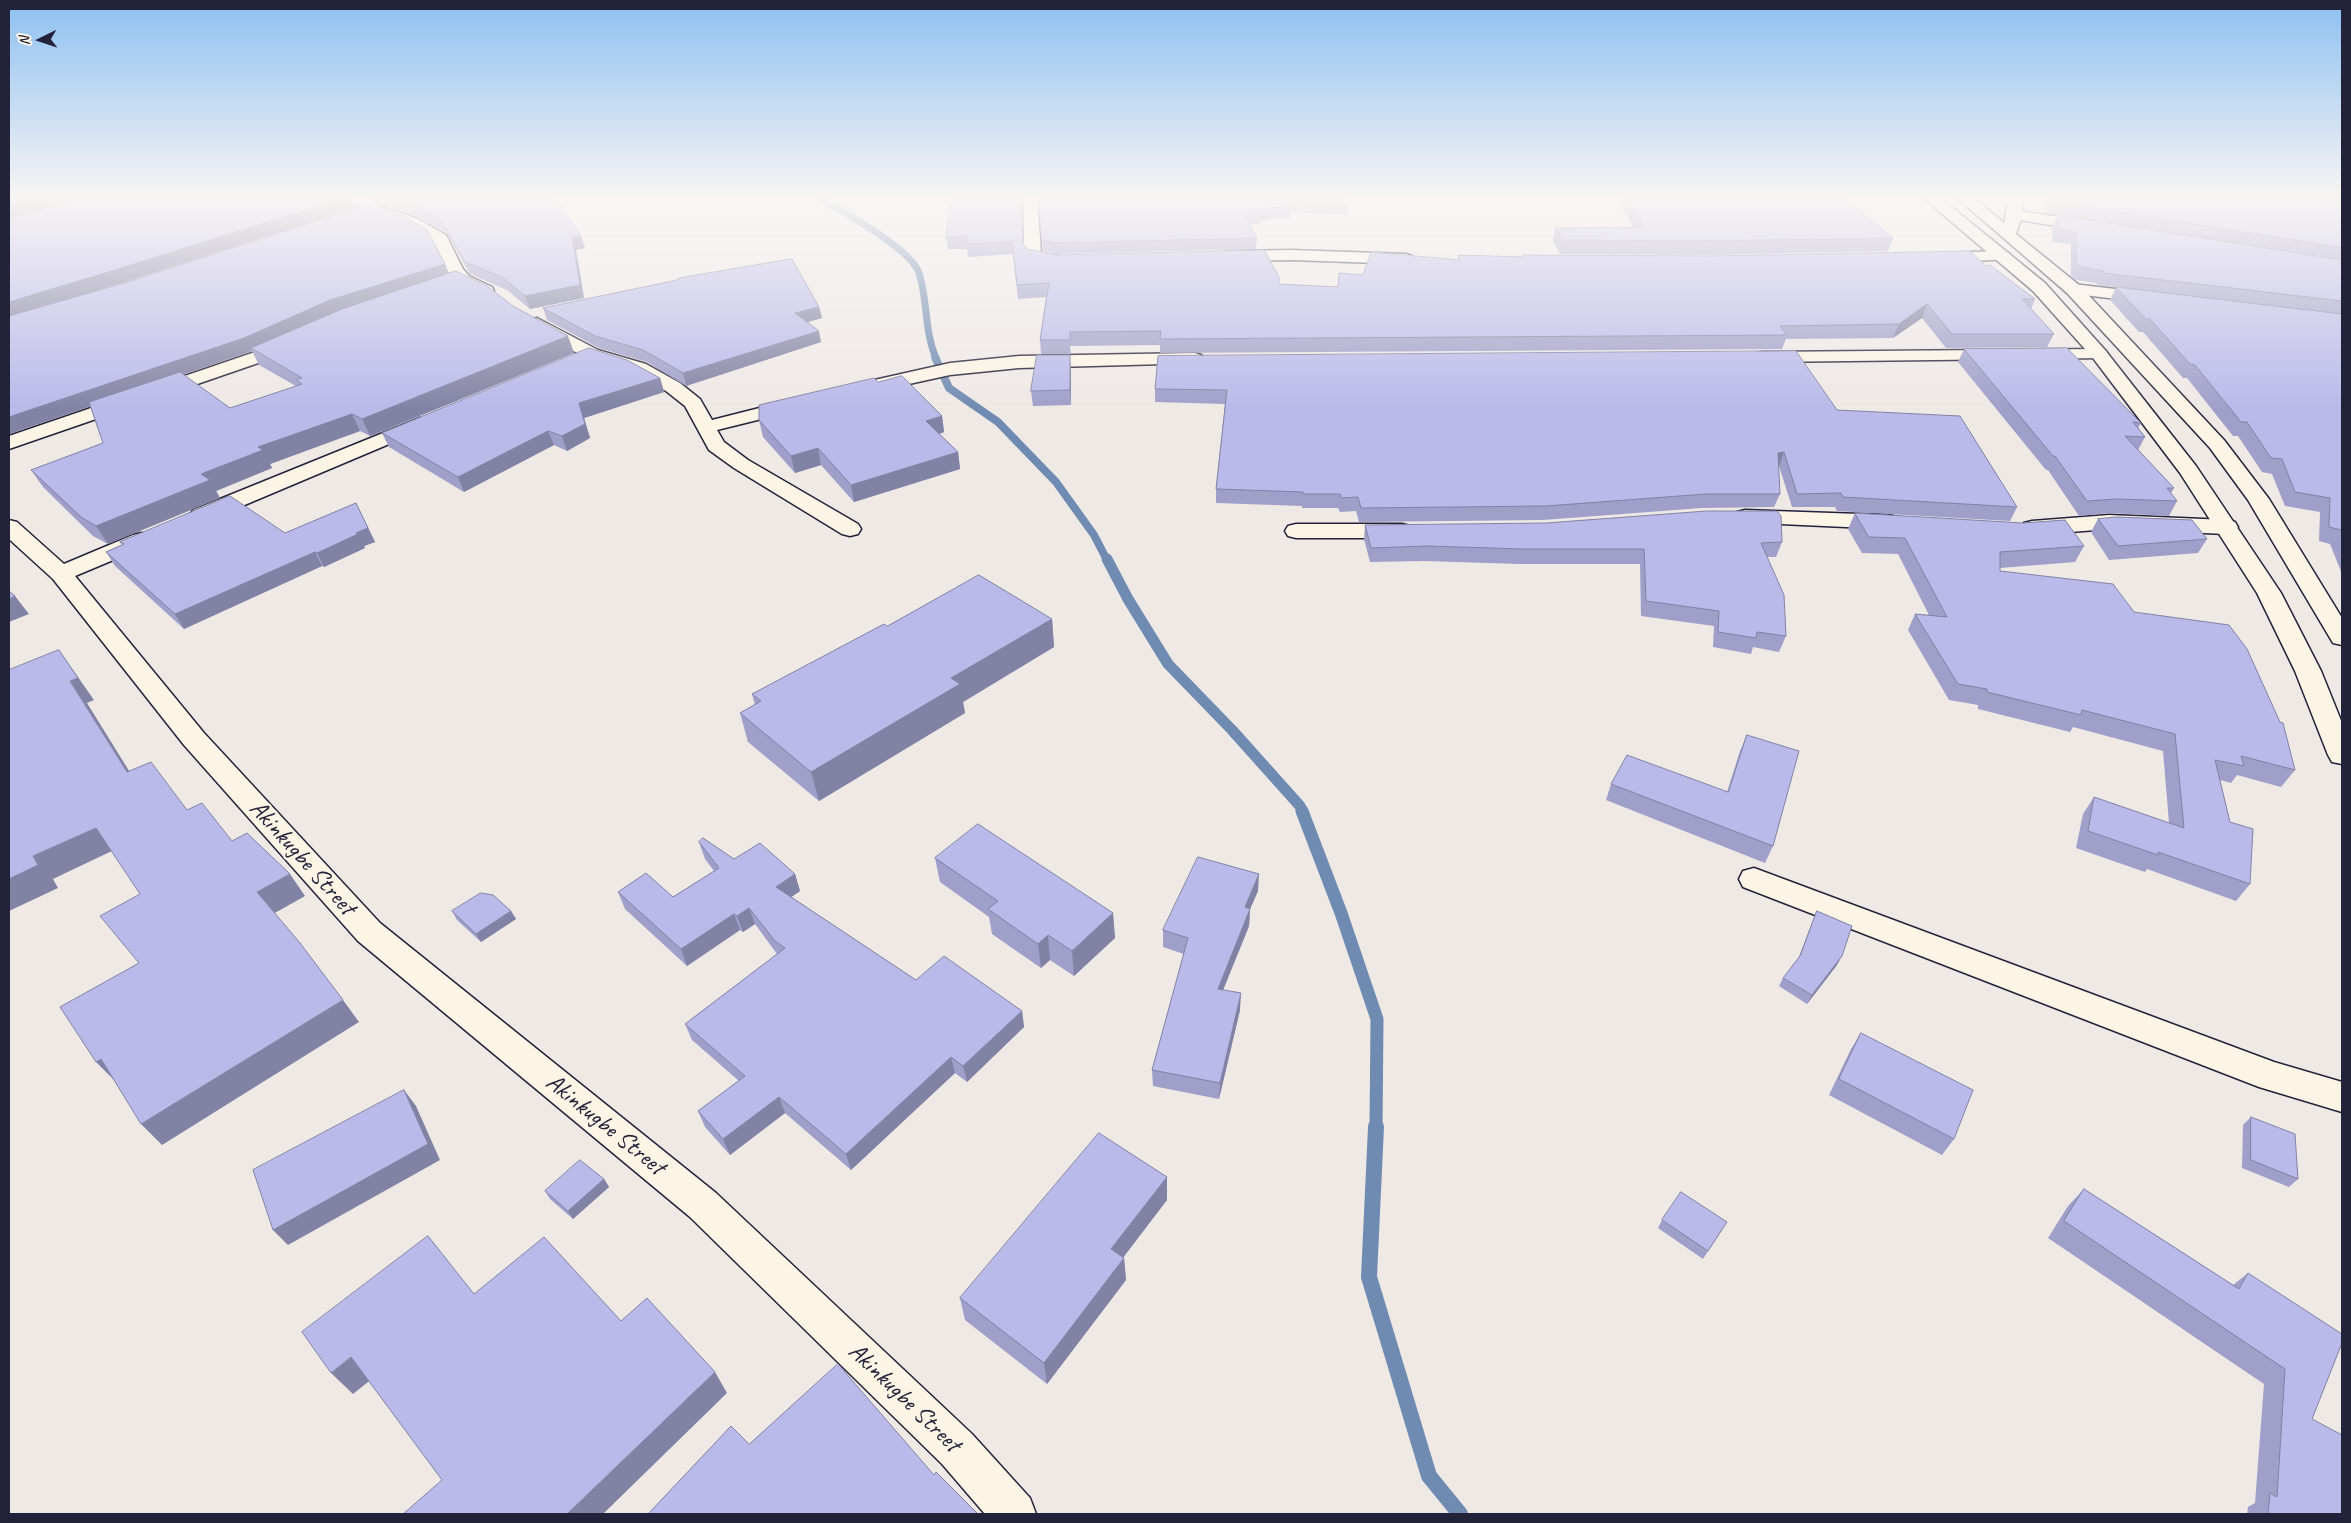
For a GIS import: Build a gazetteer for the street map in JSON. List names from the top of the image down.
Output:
{
  "streets": {
    "street": ["Akinkugbe Street"]
  },
  "north": "left"
}
